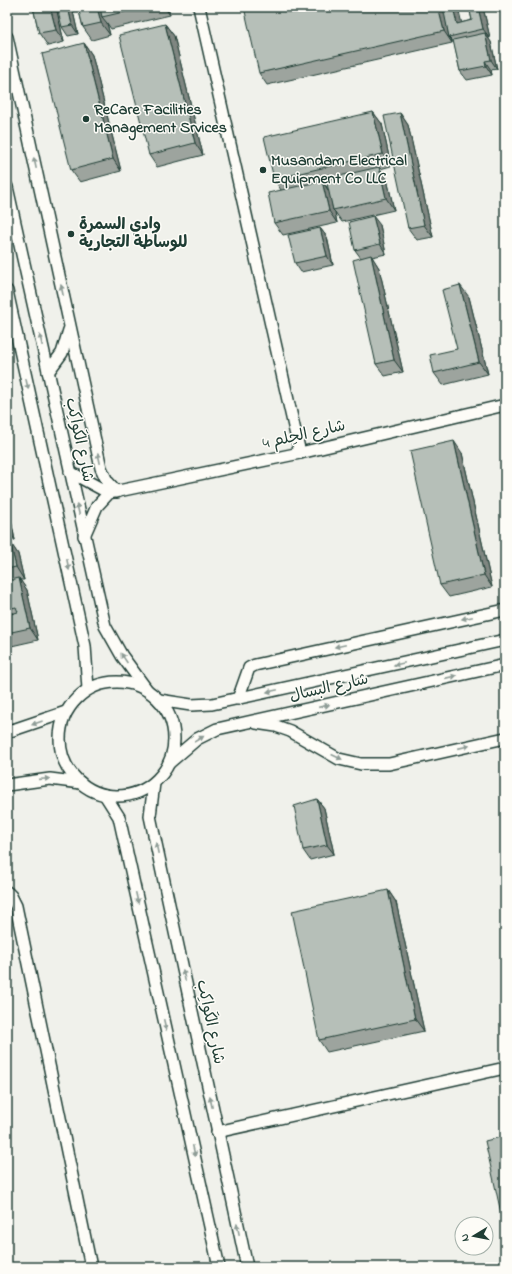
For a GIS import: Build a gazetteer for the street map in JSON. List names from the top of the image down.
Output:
{
  "streets": {
    "street": ["شارع الحِلم 4", "شارع الكَواكِب", "شارع البسال"]
  },
  "crossings": [
    ["شارع الكَواكِب", "شارع البسال"]
  ],
  "places": ["ReCare Facilities Management Srvices", "Musandam Electrical Equipment Co LLC", "وادي السمرة للوساطة التجارية"],
  "north": "left"
}
